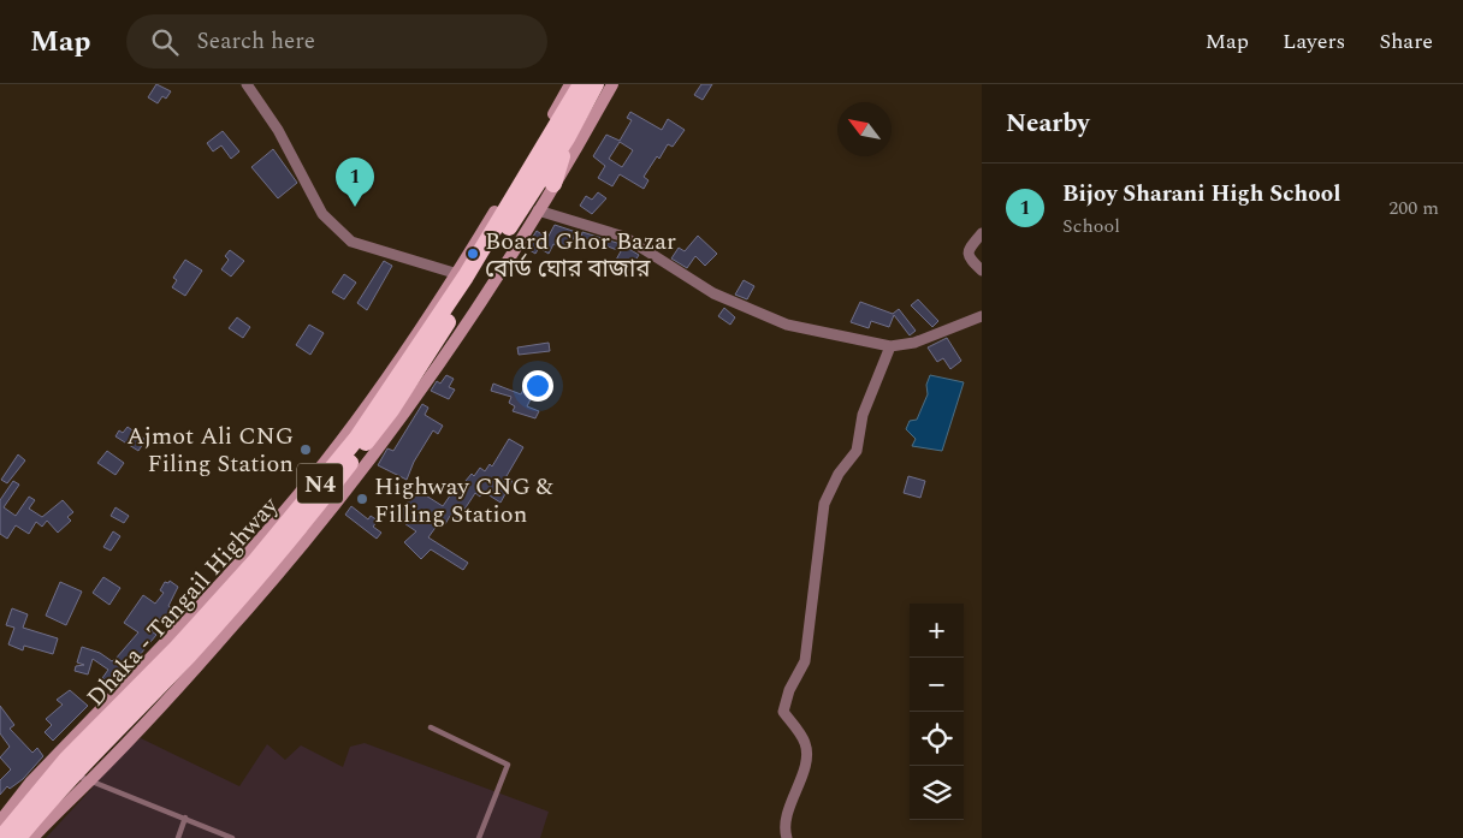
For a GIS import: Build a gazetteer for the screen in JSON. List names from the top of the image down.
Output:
{
  "streets": {
    "highway": ["N4", "Dhaka - Tangail Highway"]
  },
  "places": ["Board Ghor Bazar বোর্ড ঘোর বাজার", "Ajmot Ali CNG Filing Station", "Highway CNG & Filling Station"],
  "north": "top left",
  "page": {
    "header": "Map",
    "search": "Search here",
    "nav": ["Map", "Layers", "Share"],
    "heading": "Nearby",
    "pins": "1",
    "list": [
      {
        "mark": "1",
        "name": "Bijoy Sharani High School",
        "note": "School",
        "value": "200 m"
      }
    ],
    "map_buttons": ["+", "−"]
  }
}
